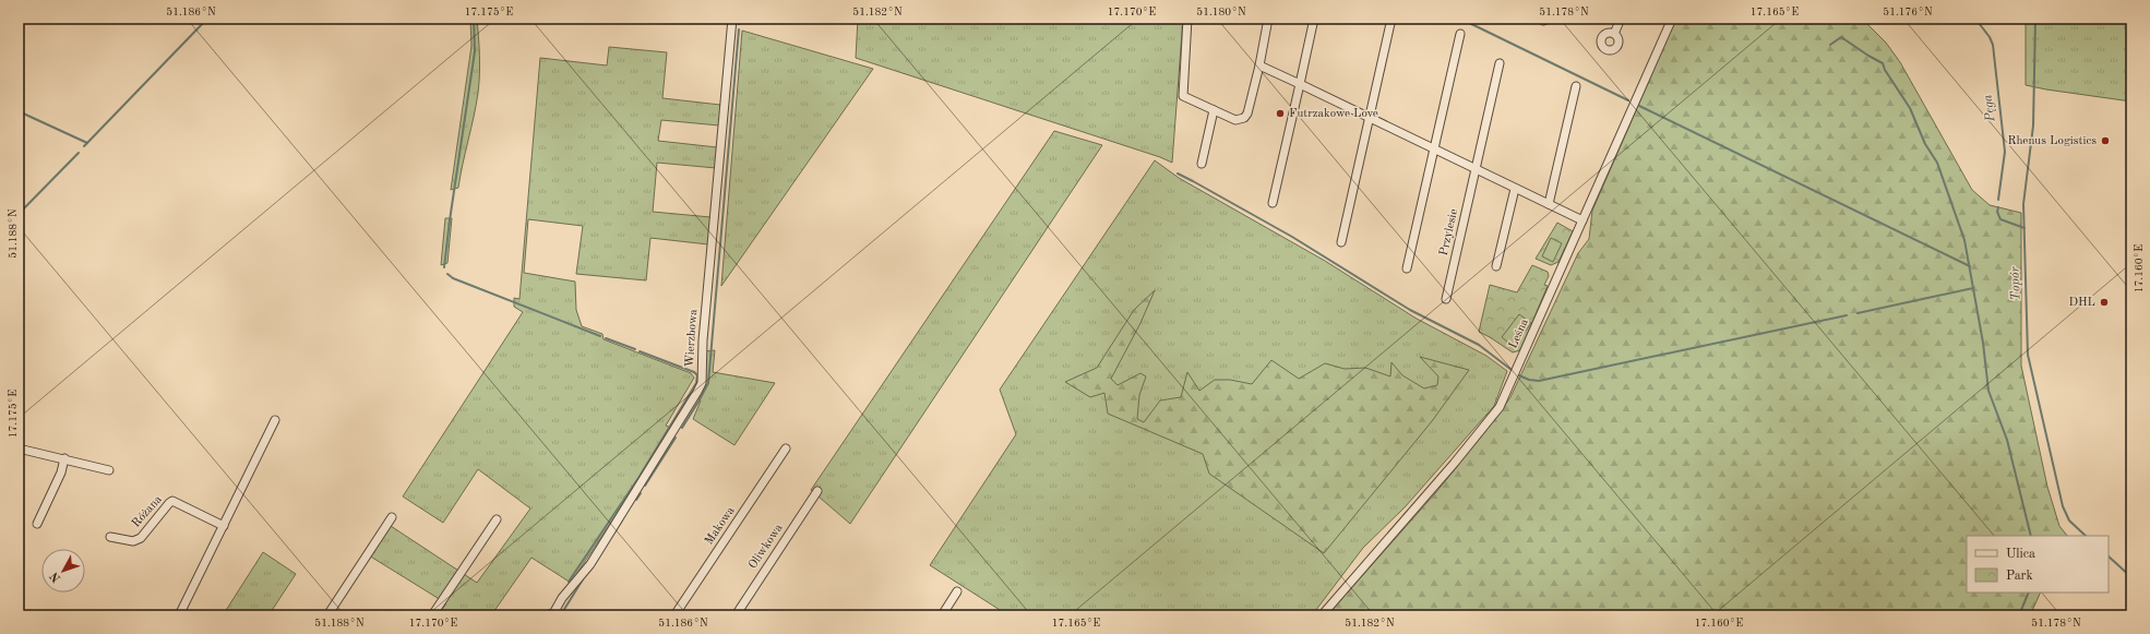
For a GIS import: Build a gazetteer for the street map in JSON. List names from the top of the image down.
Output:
{
  "streets": {
    "street": [
      "Przylesie",
      "Leśna",
      "Wierzbowa",
      "Różana",
      "Makowa",
      "Oliwkowa"
    ]
  },
  "water": ["Pęga", "Topór"],
  "places": ["Futrzakowe Love", "Rhenus Logistics", "DHL"],
  "legend": ["Ulica", "Park"],
  "north": "bottom left",
  "coordinates": [
    "51.186°N",
    "17.175°E",
    "51.182°N",
    "17.170°E",
    "51.180°N",
    "51.178°N",
    "17.165°E",
    "51.176°N",
    "51.188°N",
    "17.160°E"
  ]
}
